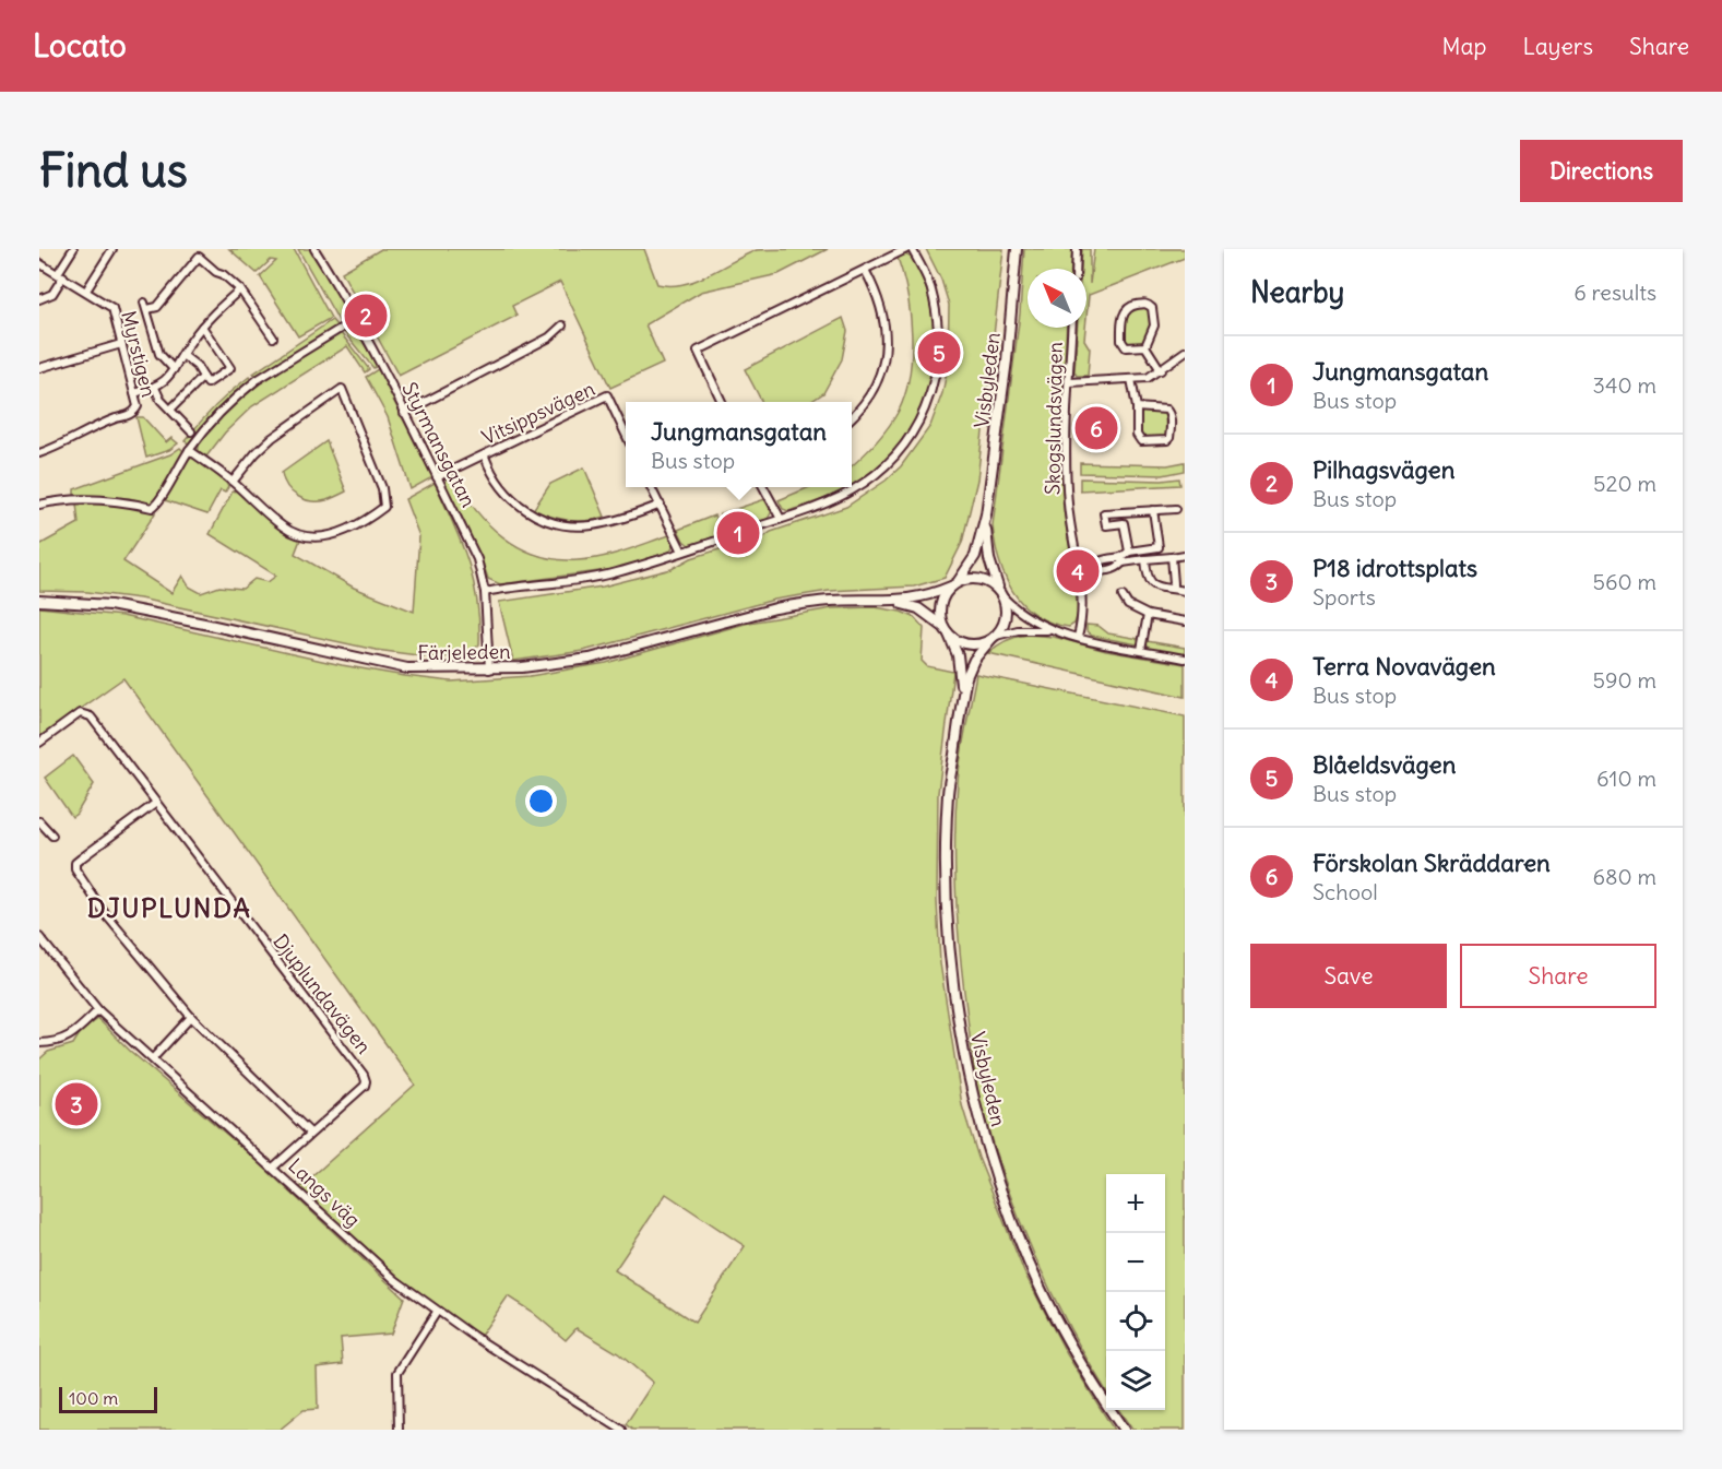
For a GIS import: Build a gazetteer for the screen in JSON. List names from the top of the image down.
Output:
{
  "streets": {
    "main road": ["Visbyleden", "Färjeleden"],
    "street": [
      "Myrstigen",
      "Vitsippsvägen",
      "Skogslundsvägen",
      "Styrmansgatan",
      "Djuplundavägen",
      "Langs väg"
    ]
  },
  "crossings": [
    ["Visbyleden", "Färjeleden"],
    ["Vitsippsvägen", "Styrmansgatan"],
    ["Styrmansgatan", "Färjeleden"],
    ["Djuplundavägen", "Langs väg"]
  ],
  "districts": ["DJUPLUNDA"],
  "scale_bar": "100 m",
  "north": "top left",
  "page": {
    "header": "Locato",
    "nav": ["Map", "Layers", "Share"],
    "buttons": [
      "Directions",
      ["Save", "Share"]
    ],
    "title": "Find us",
    "heading": ["Nearby", "6 results"],
    "pins": [
      "2",
      "5",
      "6",
      "1",
      "4",
      "3"
    ],
    "list": [
      {
        "mark": "1",
        "name": "Jungmansgatan",
        "note": "Bus stop",
        "value": "340 m"
      },
      {
        "mark": "2",
        "name": "Pilhagsvägen",
        "note": "Bus stop",
        "value": "520 m"
      },
      {
        "mark": "3",
        "name": "P18 idrottsplats",
        "note": "Sports",
        "value": "560 m"
      },
      {
        "mark": "4",
        "name": "Terra Novavägen",
        "note": "Bus stop",
        "value": "590 m"
      },
      {
        "mark": "5",
        "name": "Blåeldsvägen",
        "note": "Bus stop",
        "value": "610 m"
      },
      {
        "mark": "6",
        "name": "Förskolan Skräddaren",
        "note": "School",
        "value": "680 m"
      }
    ],
    "popup": ["Jungmansgatan", "Bus stop"],
    "map_buttons": ["+", "−"],
    "scale": "100 m"
  }
}
